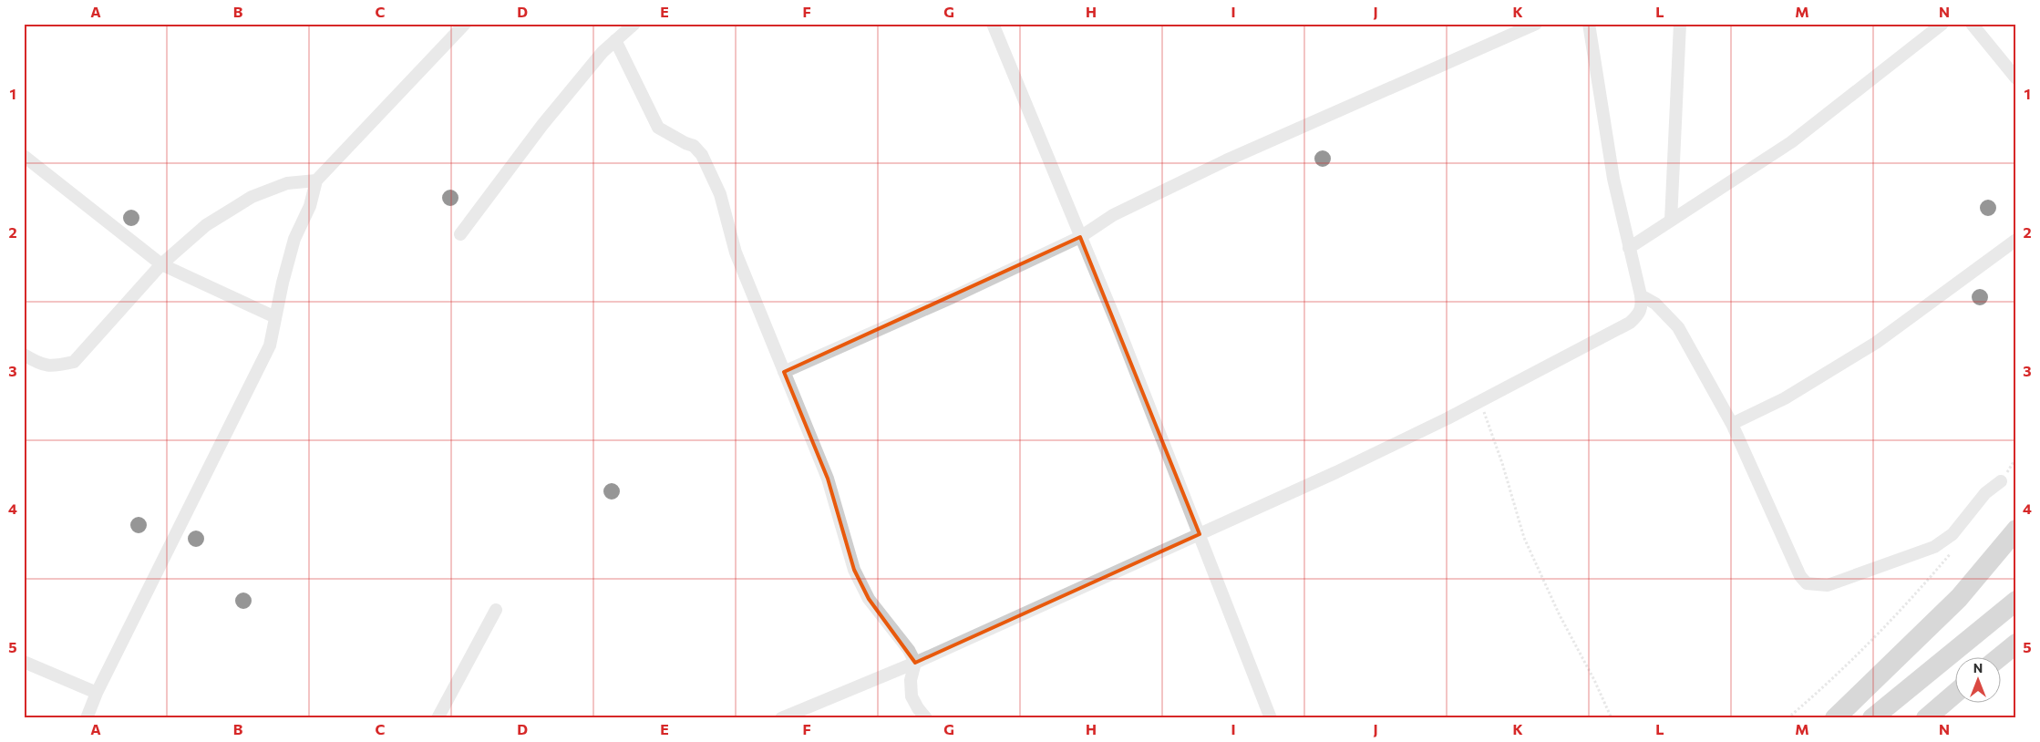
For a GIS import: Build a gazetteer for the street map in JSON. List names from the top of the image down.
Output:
{
  "north": "top",
  "grid": {
    "columns": [
      "A",
      "B",
      "C",
      "D",
      "E",
      "F",
      "G",
      "H",
      "I",
      "J",
      "K",
      "L",
      "M",
      "N"
    ],
    "rows": [
      "1",
      "2",
      "3",
      "4",
      "5"
    ]
  }
}
